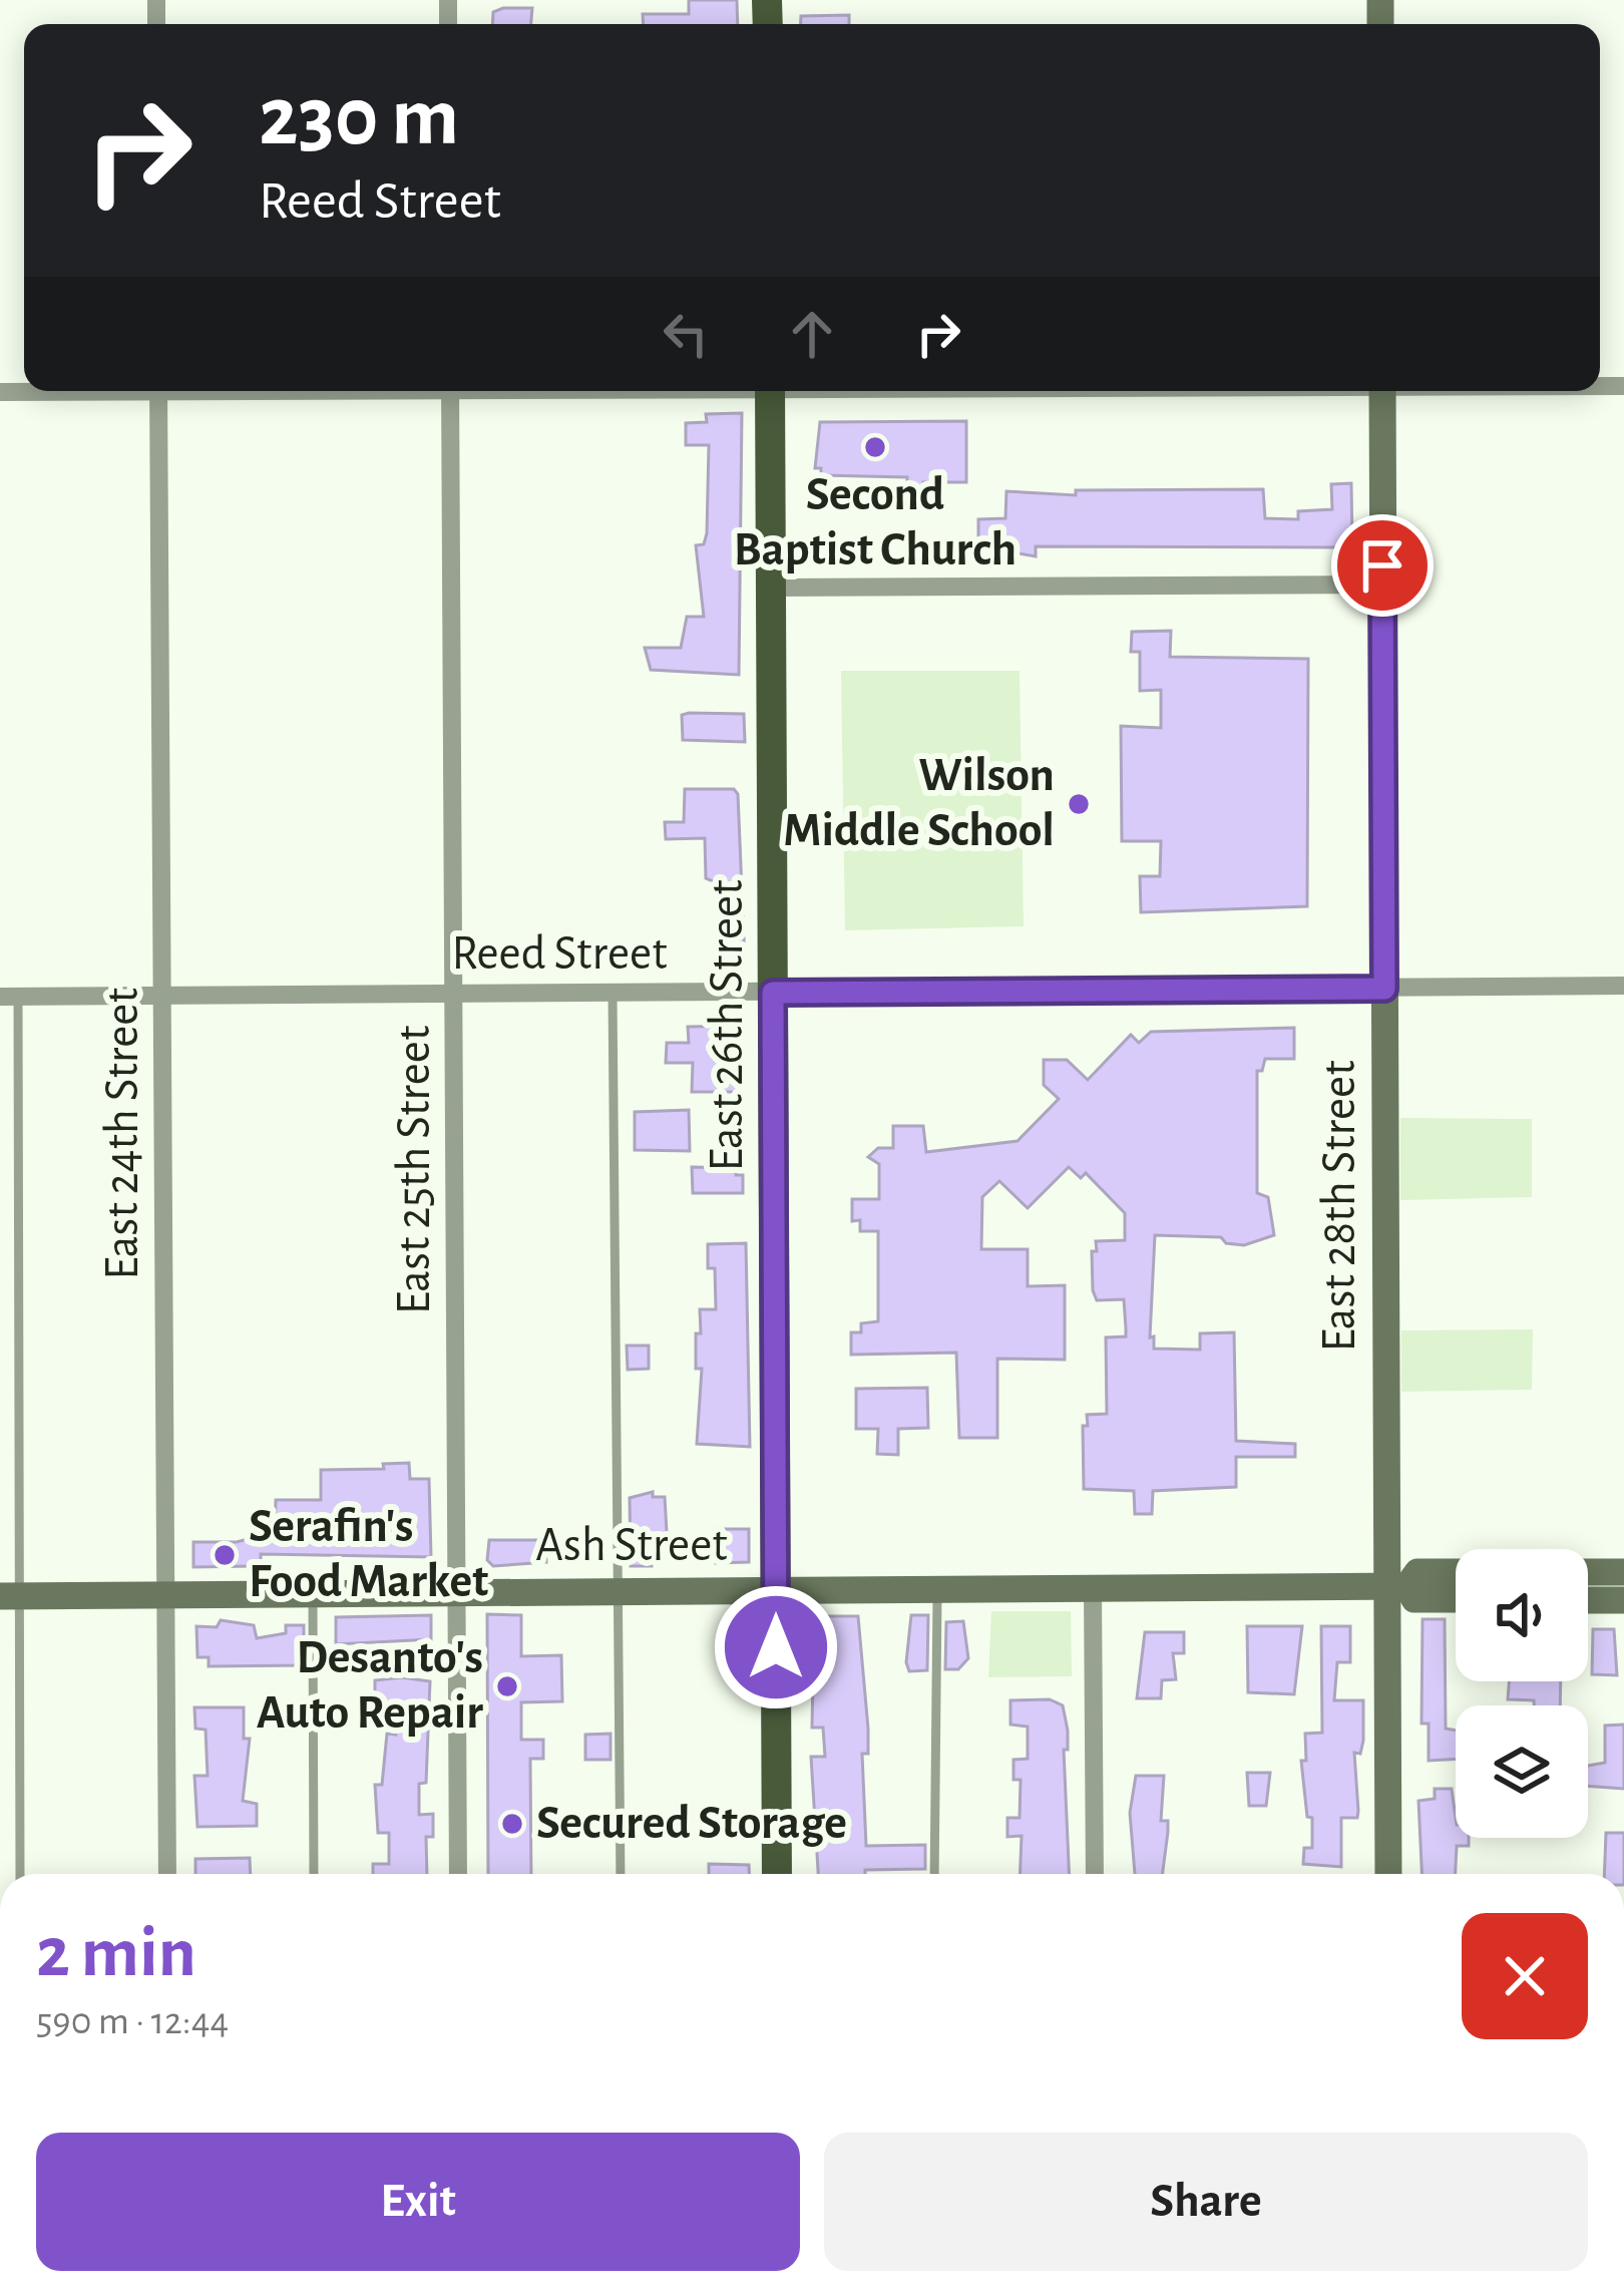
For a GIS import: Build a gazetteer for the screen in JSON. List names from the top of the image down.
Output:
{
  "streets": {
    "main road": ["East 26th Street"],
    "street": [
      "Reed Street",
      "East 24th Street",
      "East 25th Street",
      "East 28th Street",
      "Ash Street"
    ]
  },
  "crossings": [
    ["Reed Street", "East 26th Street"],
    ["Reed Street", "East 24th Street"],
    ["Reed Street", "East 25th Street"],
    ["Reed Street", "East 28th Street"],
    ["East 26th Street", "Ash Street"],
    ["East 24th Street", "Ash Street"],
    ["East 25th Street", "Ash Street"],
    ["East 28th Street", "Ash Street"]
  ],
  "places": [
    "Second Baptist Church",
    "Wilson Middle School",
    "Serafin's Food Market",
    "Desanto's Auto Repair",
    "Secured Storage"
  ],
  "page": {
    "turn": ["230 m", "Reed Street"],
    "heading": ["2 min", "590 m · 12:44"],
    "buttons": ["Exit", "Share"]
  }
}
